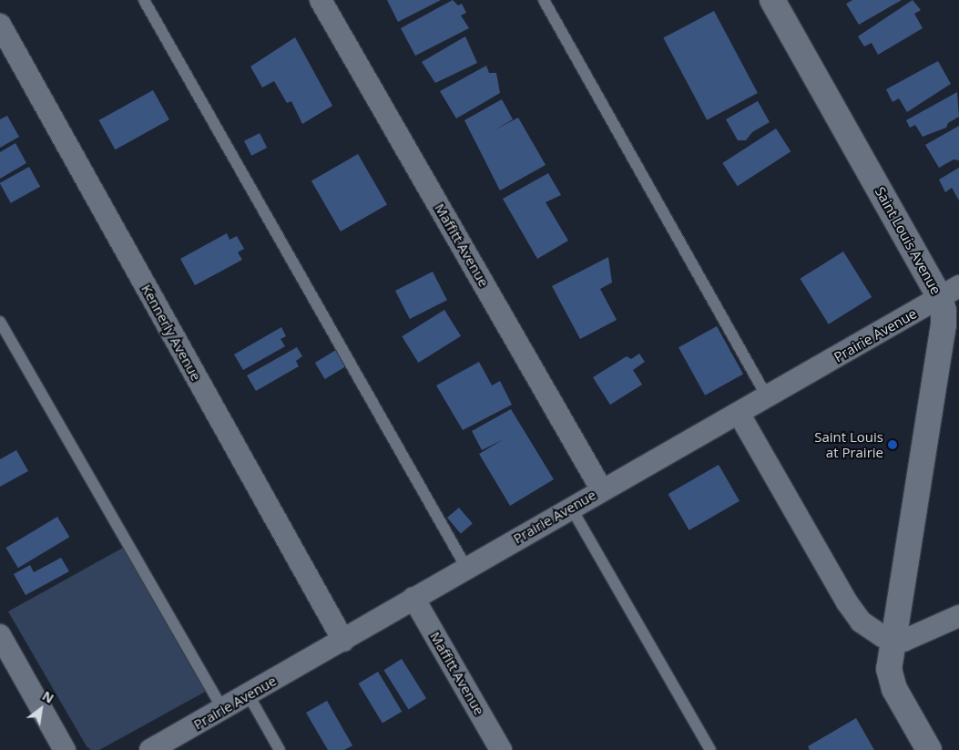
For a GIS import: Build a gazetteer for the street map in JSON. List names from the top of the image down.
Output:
{
  "streets": {
    "street": [
      "Saint Louis Avenue",
      "Maffitt Avenue",
      "Kennerly Avenue",
      "Prairie Avenue"
    ]
  },
  "crossings": [
    ["Saint Louis Avenue", "Prairie Avenue"],
    ["Maffitt Avenue", "Prairie Avenue"],
    ["Kennerly Avenue", "Prairie Avenue"]
  ],
  "places": ["Saint Louis at Prairie"],
  "north": "top right"
}
